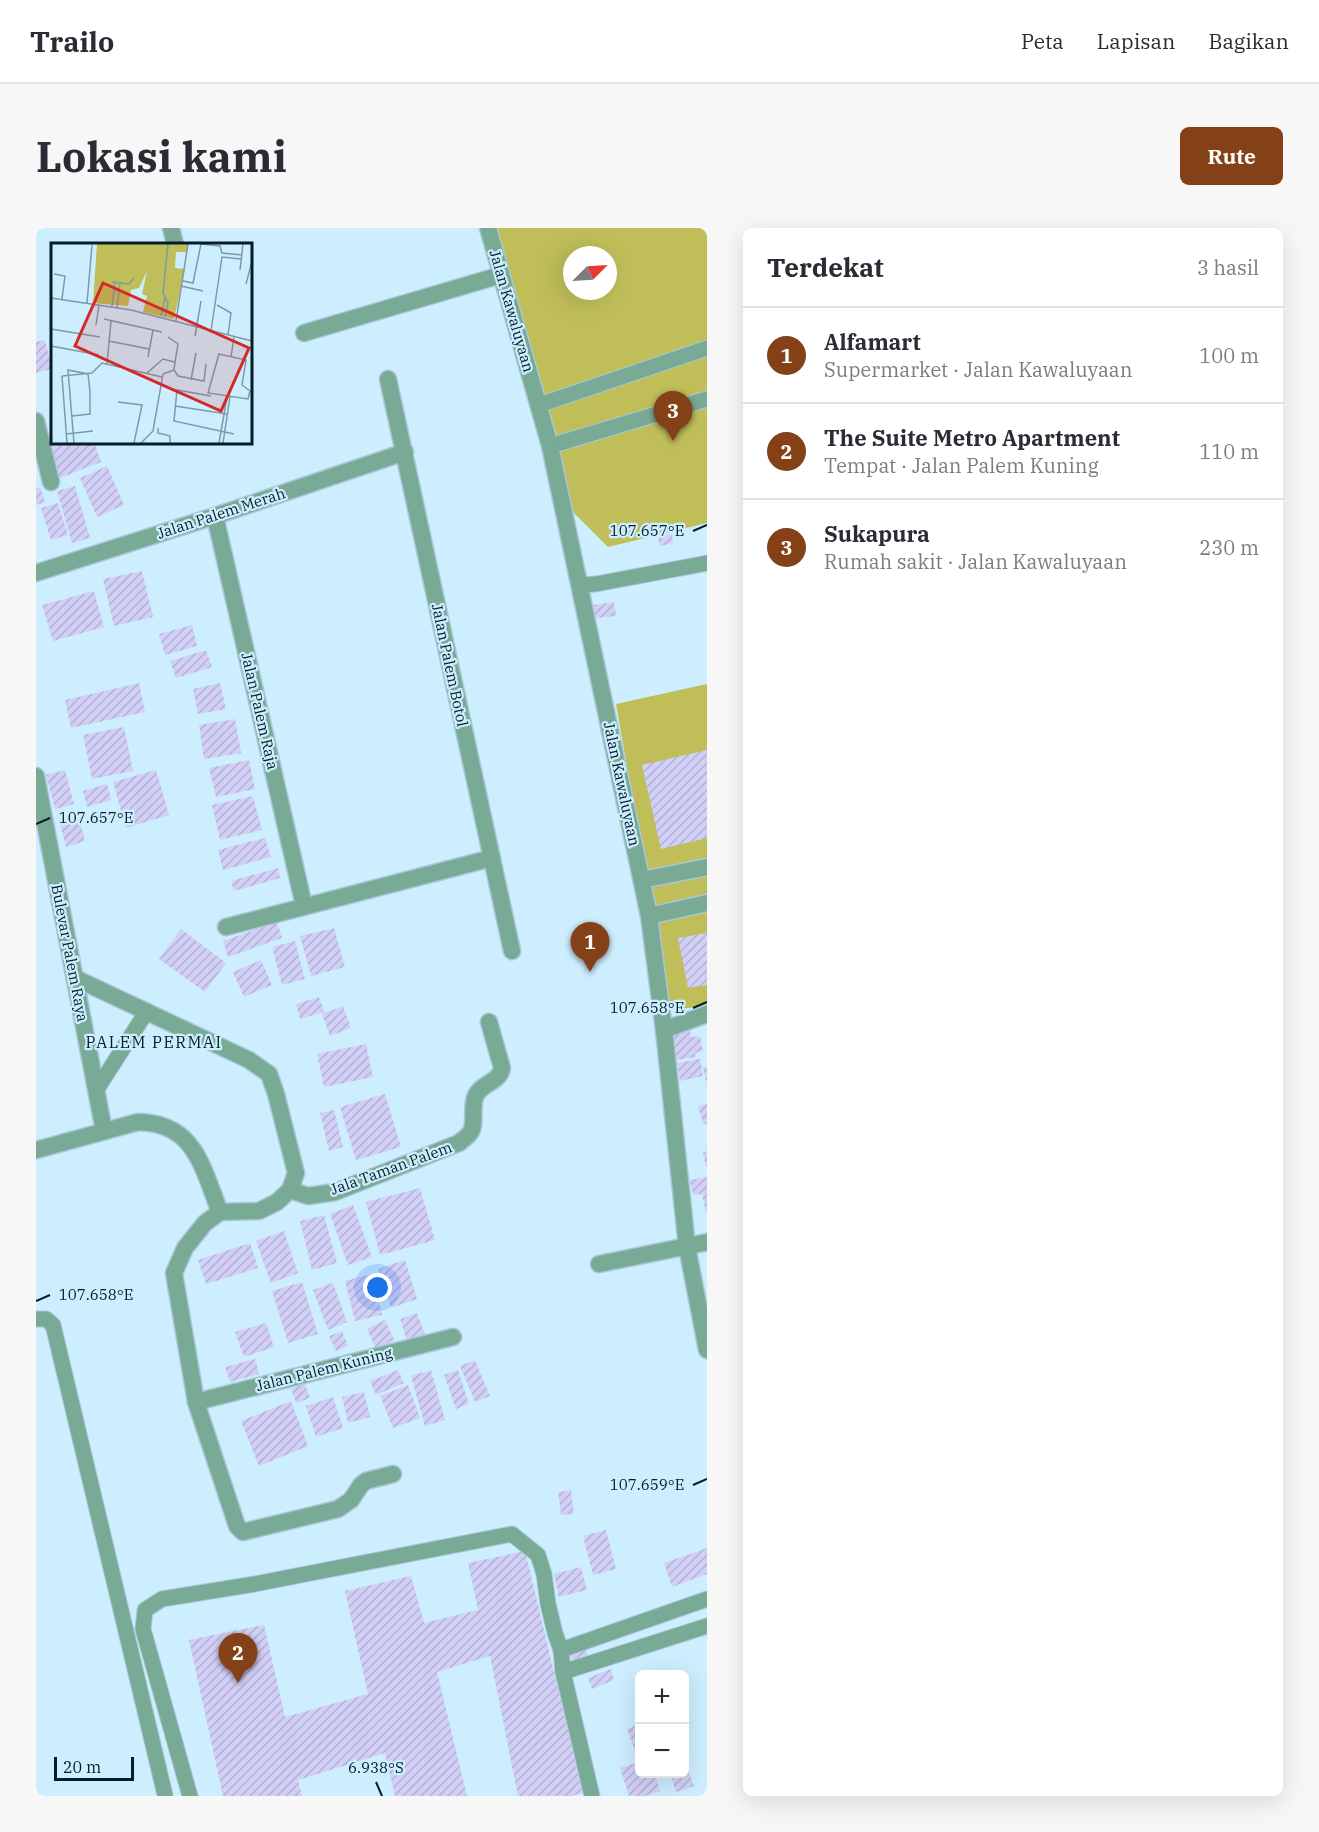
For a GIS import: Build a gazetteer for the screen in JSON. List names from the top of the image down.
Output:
{
  "streets": {
    "street": [
      "Jalan Kawaluyaan",
      "Jalan Palem Merah",
      "Jalan Palem Botol",
      "Jalan Palem Raja",
      "Bulevar Palem Raya",
      "Jala Taman Palem",
      "Jalan Palem Kuning"
    ]
  },
  "crossings": [
    ["Jalan Palem Merah", "Jalan Palem Botol"],
    ["Jalan Palem Merah", "Jalan Palem Raja"]
  ],
  "districts": ["PALEM PERMAI"],
  "scale_bar": "20 m",
  "north": "top right",
  "page": {
    "header": "Trailo",
    "nav": ["Peta", "Lapisan", "Bagikan"],
    "buttons": "Rute",
    "title": "Lokasi kami",
    "heading": ["Terdekat", "3 hasil"],
    "list": [
      {
        "mark": "1",
        "name": "Alfamart",
        "note": "Supermarket · Jalan Kawaluyaan",
        "value": "100 m"
      },
      {
        "mark": "2",
        "name": "The Suite Metro Apartment",
        "note": "Tempat · Jalan Palem Kuning",
        "value": "110 m"
      },
      {
        "mark": "3",
        "name": "Sukapura",
        "note": "Rumah sakit · Jalan Kawaluyaan",
        "value": "230 m"
      }
    ],
    "pins": ["3", "1", "2"],
    "map_buttons": ["+", "−"],
    "scale": "20 m"
  },
  "coordinates": [
    "107.657°E",
    "107.658°E",
    "107.659°E",
    "6.938°S"
  ]
}
